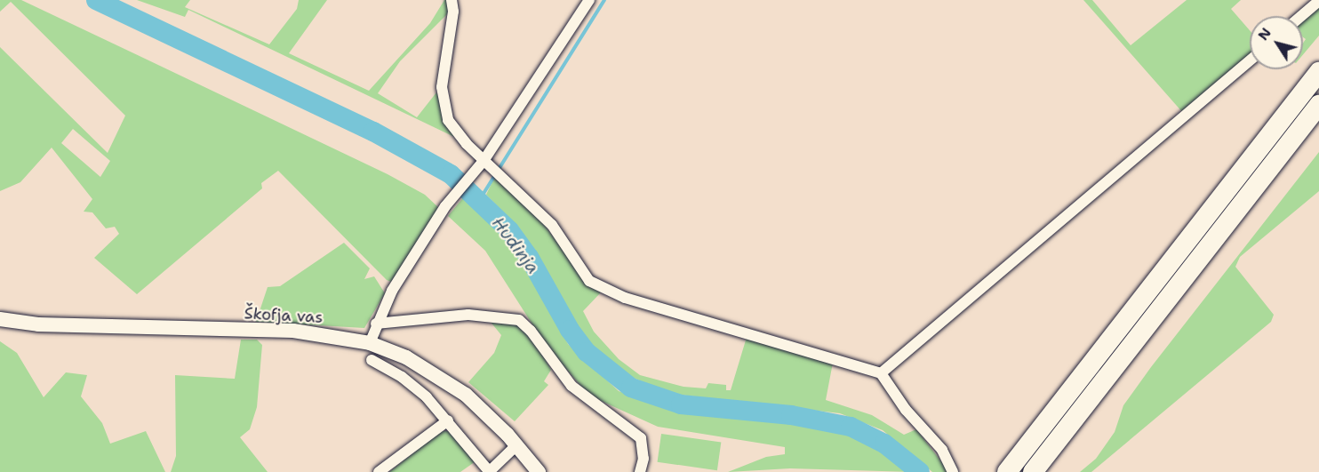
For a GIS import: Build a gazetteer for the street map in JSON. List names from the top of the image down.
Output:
{
  "streets": {
    "main road": ["Škofja vas"]
  },
  "water": ["Hudinja"],
  "north": "top left"
}
